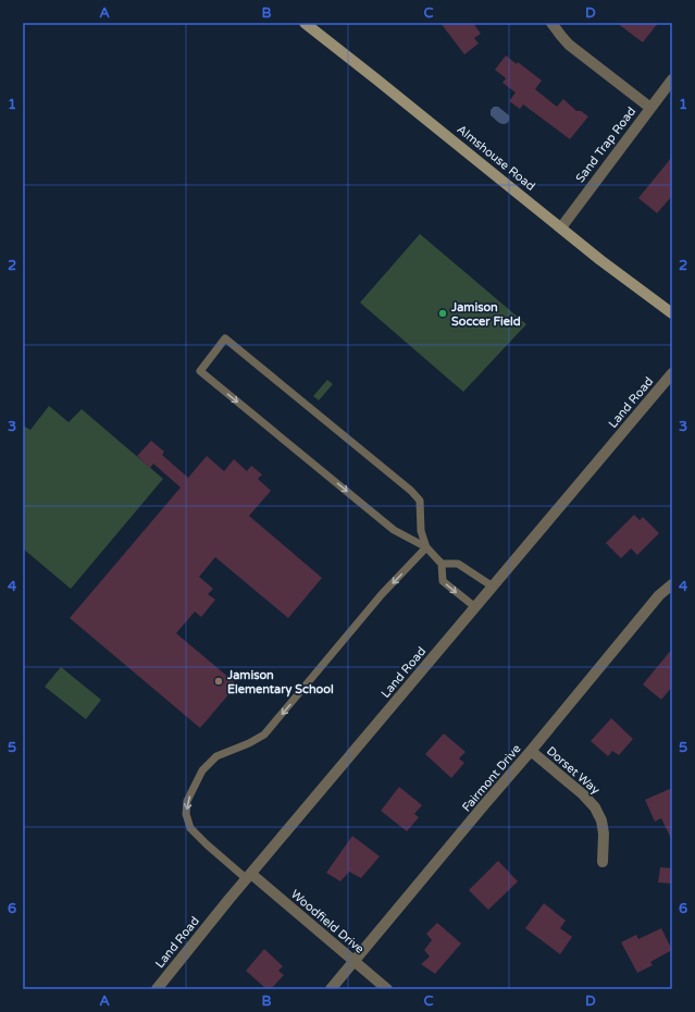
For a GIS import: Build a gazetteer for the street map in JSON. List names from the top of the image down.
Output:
{
  "streets": {
    "main road": ["Almshouse Road"],
    "street": [
      "Sand Trap Road",
      "Land Road",
      "Dorset Way",
      "Fairmont Drive",
      "Woodfield Drive"
    ]
  },
  "crossings": [
    ["Sand Trap Road", "Almshouse Road"],
    ["Land Road", "Woodfield Drive"],
    ["Dorset Way", "Fairmont Drive"],
    ["Fairmont Drive", "Woodfield Drive"]
  ],
  "places": ["Jamison Soccer Field", "Jamison Elementary School"],
  "grid": {
    "columns": [
      "A",
      "B",
      "C",
      "D"
    ],
    "rows": [
      "1",
      "2",
      "3",
      "4",
      "5",
      "6"
    ]
  }
}
